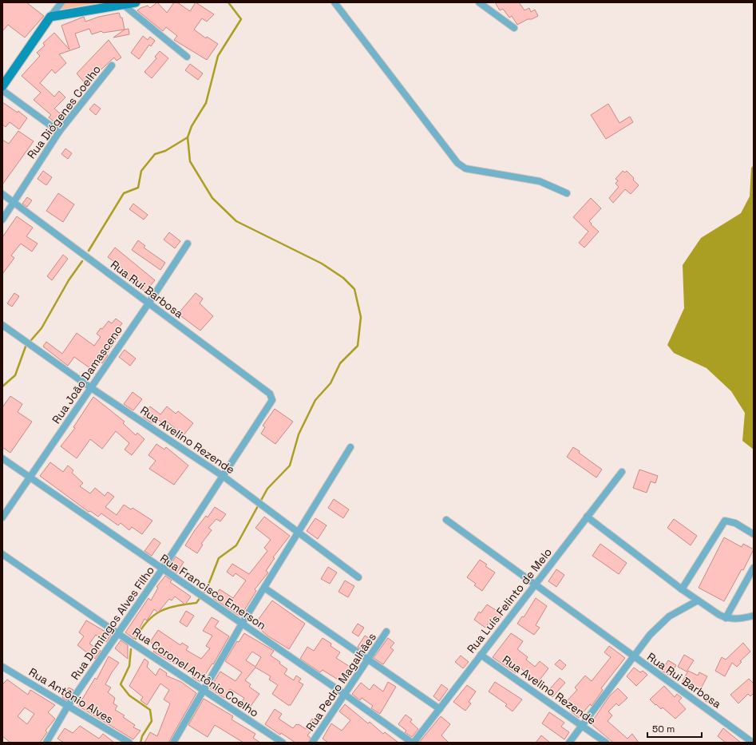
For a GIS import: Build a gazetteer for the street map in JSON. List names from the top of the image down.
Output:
{
  "streets": {
    "street": [
      "Rua Diógenes Coelho",
      "Rua Rui Barbosa",
      "Rua João Damasceno",
      "Rua Avelino Rezende",
      "Rua Francisco Emerson",
      "Rua Luís Felinto de Melo",
      "Rua Domingos Alves Filho",
      "Rua Coronel Antônio Coelho",
      "Rua Pedro Magalhães",
      "Rua Antônio Alves"
    ]
  },
  "crossings": [
    ["Rua Diógenes Coelho", "Rua Rui Barbosa"],
    ["Rua Rui Barbosa", "Rua João Damasceno"],
    ["Rua Rui Barbosa", "Rua Luís Felinto de Melo"],
    ["Rua Rui Barbosa", "Rua Domingos Alves Filho"],
    ["Rua João Damasceno", "Rua Avelino Rezende"],
    ["Rua João Damasceno", "Rua Francisco Emerson"],
    ["Rua Avelino Rezende", "Rua Luís Felinto de Melo"],
    ["Rua Avelino Rezende", "Rua Domingos Alves Filho"],
    ["Rua Francisco Emerson", "Rua Luís Felinto de Melo"],
    ["Rua Francisco Emerson", "Rua Domingos Alves Filho"],
    ["Rua Francisco Emerson", "Rua Pedro Magalhães"],
    ["Rua Domingos Alves Filho", "Rua Coronel Antônio Coelho"],
    ["Rua Domingos Alves Filho", "Rua Antônio Alves"]
  ],
  "scale_bar": "50 m"
}
